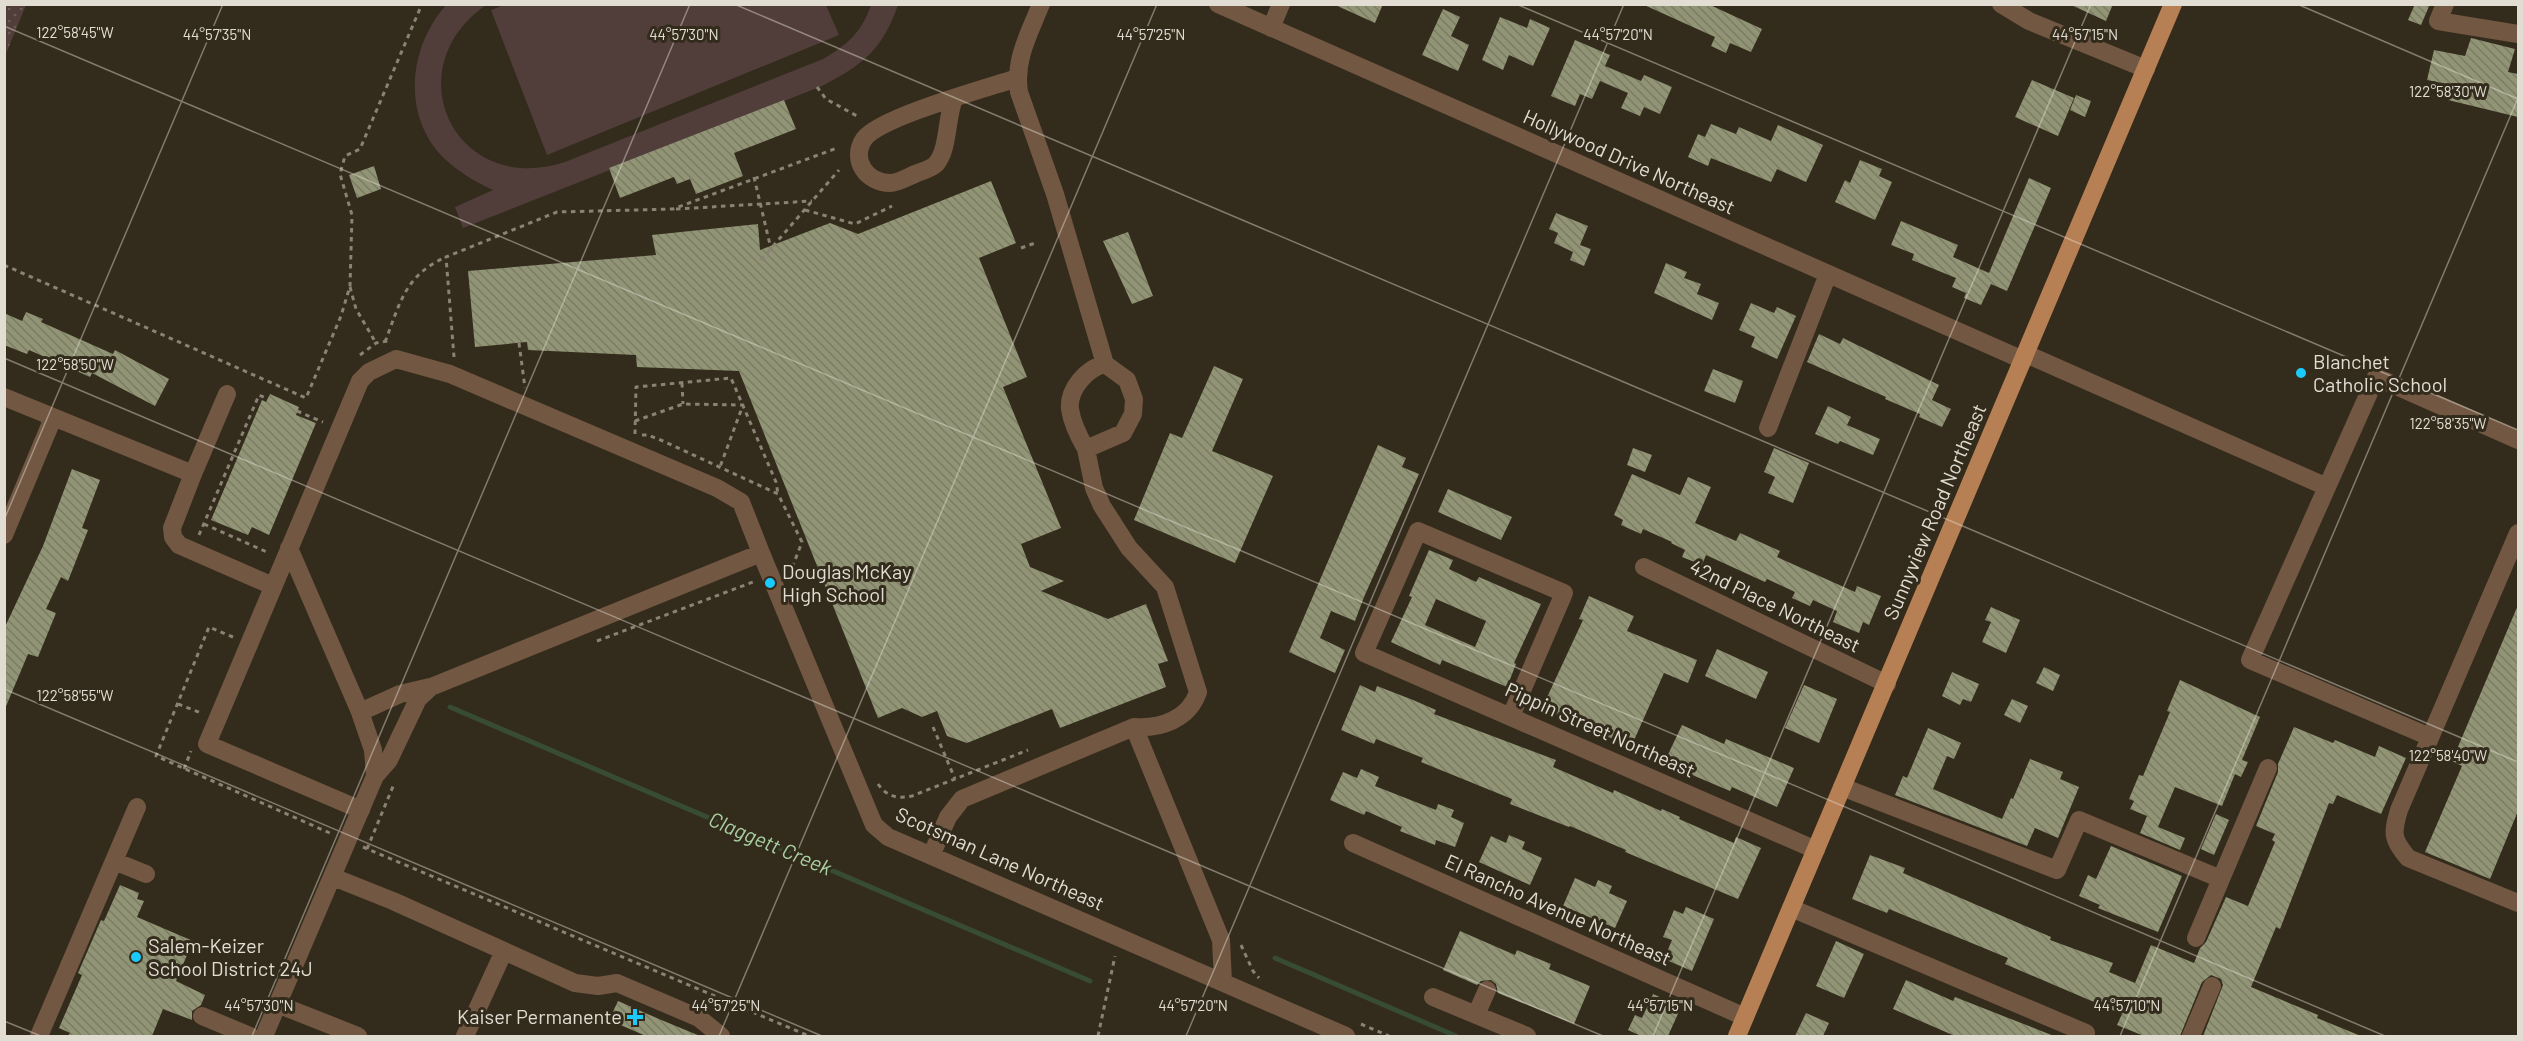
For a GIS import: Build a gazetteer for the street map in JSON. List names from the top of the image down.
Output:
{
  "streets": {
    "main road": ["Sunnyview Road Northeast"],
    "street": [
      "Hollywood Drive Northeast",
      "42nd Place Northeast",
      "Pippin Street Northeast",
      "Scotsman Lane Northeast",
      "El Rancho Avenue Northeast"
    ]
  },
  "crossings": [
    ["Hollywood Drive Northeast", "Sunnyview Road Northeast"],
    ["Sunnyview Road Northeast", "42nd Place Northeast"],
    ["Sunnyview Road Northeast", "Pippin Street Northeast"],
    ["Sunnyview Road Northeast", "El Rancho Avenue Northeast"]
  ],
  "water": ["Claggett Creek"],
  "places": {
    "other": ["Blanchet Catholic School", "Douglas McKay High School", "Salem-Keizer School District 24J"],
    "health": ["Kaiser Permanente"]
  },
  "coordinates": [
    "122°58'45\"W",
    "44°57'30\"N",
    "44°57'25\"N",
    "44°57'15\"N",
    "44°57'35\"N",
    "44°57'20\"N",
    "122°58'30\"W",
    "122°58'50\"W",
    "122°58'35\"W",
    "122°58'55\"W",
    "122°58'40\"W",
    "44°57'10\"N"
  ]
}
